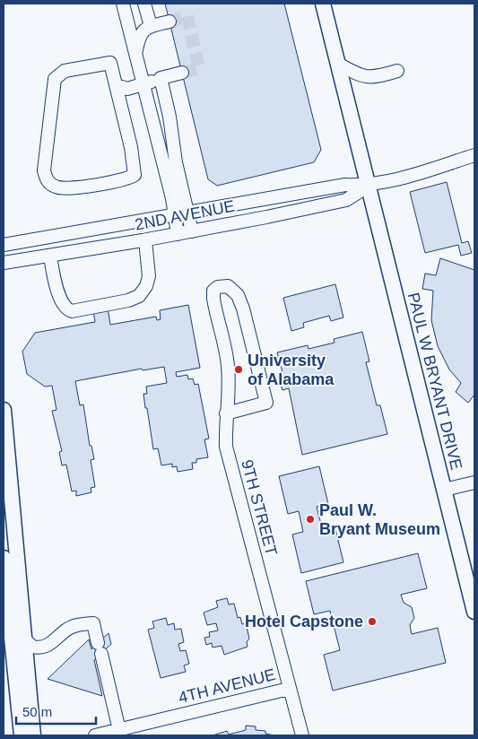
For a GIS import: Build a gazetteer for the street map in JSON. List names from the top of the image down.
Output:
{
  "streets": {
    "main road": ["PAUL W BRYANT DRIVE"],
    "street": ["2ND AVENUE", "9TH STREET", "4TH AVENUE"]
  },
  "crossings": [
    ["2ND AVENUE", "PAUL W BRYANT DRIVE"],
    ["9TH STREET", "4TH AVENUE"]
  ],
  "places": ["University of Alabama", "Paul W. Bryant Museum", "Hotel Capstone"],
  "scale_bar": "50 m"
}
